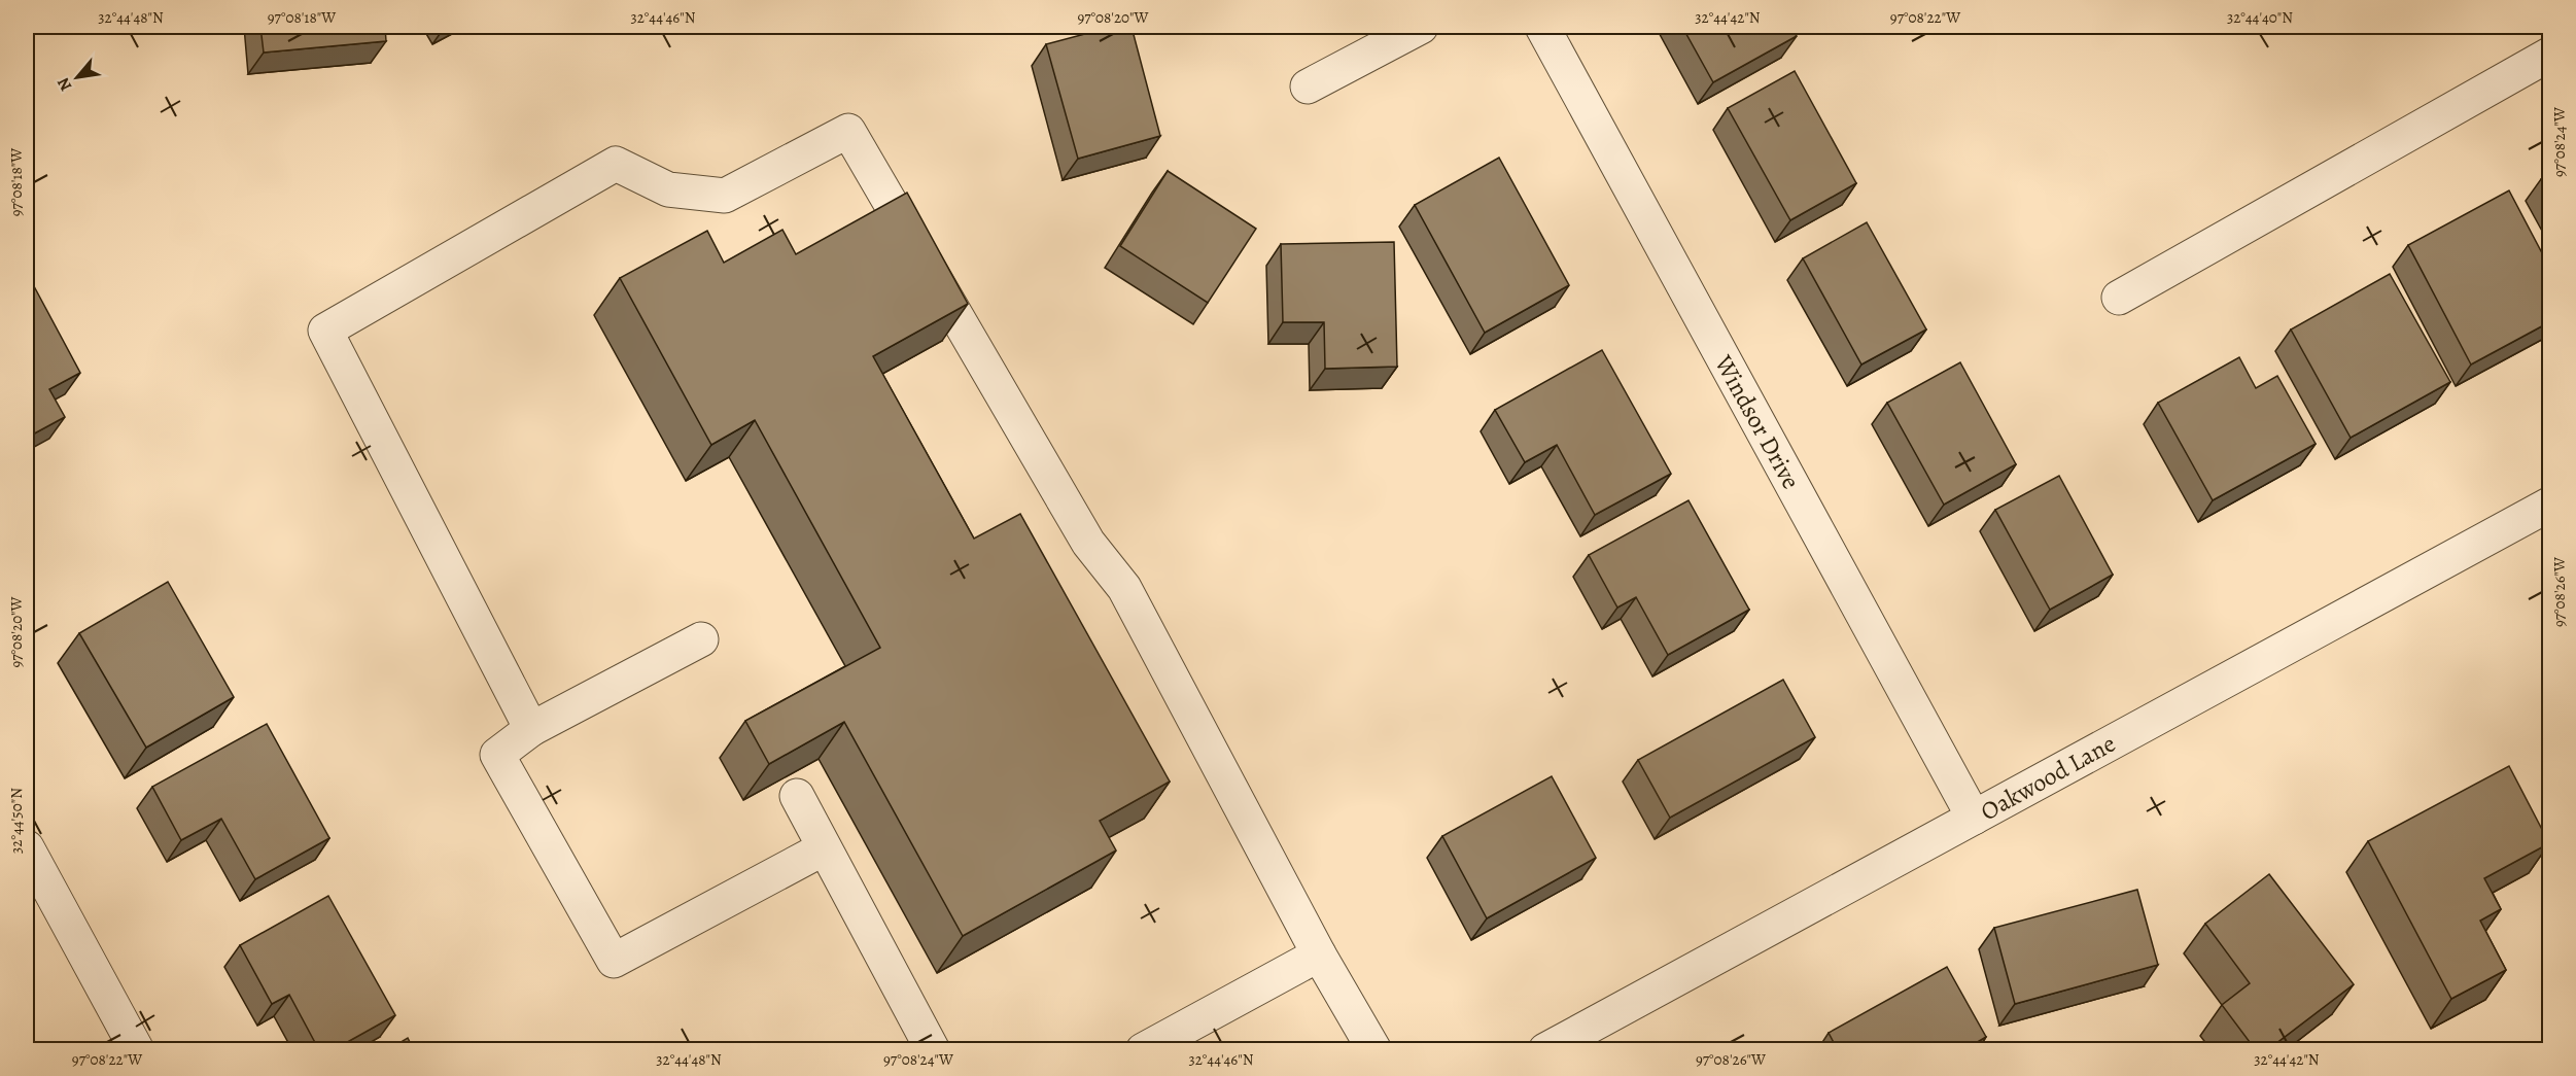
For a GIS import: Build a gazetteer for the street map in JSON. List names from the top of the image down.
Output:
{
  "streets": {
    "street": ["Windsor Drive", "Oakwood Lane"]
  },
  "crossings": [
    ["Windsor Drive", "Oakwood Lane"]
  ],
  "north": "bottom left",
  "coordinates": [
    "32°44'48\"N",
    "97°08'18\"W",
    "32°44'46\"N",
    "97°08'20\"W",
    "32°44'42\"N",
    "97°08'22\"W",
    "32°44'40\"N",
    "97°08'24\"W",
    "97°08'26\"W",
    "32°44'50\"N"
  ]
}
